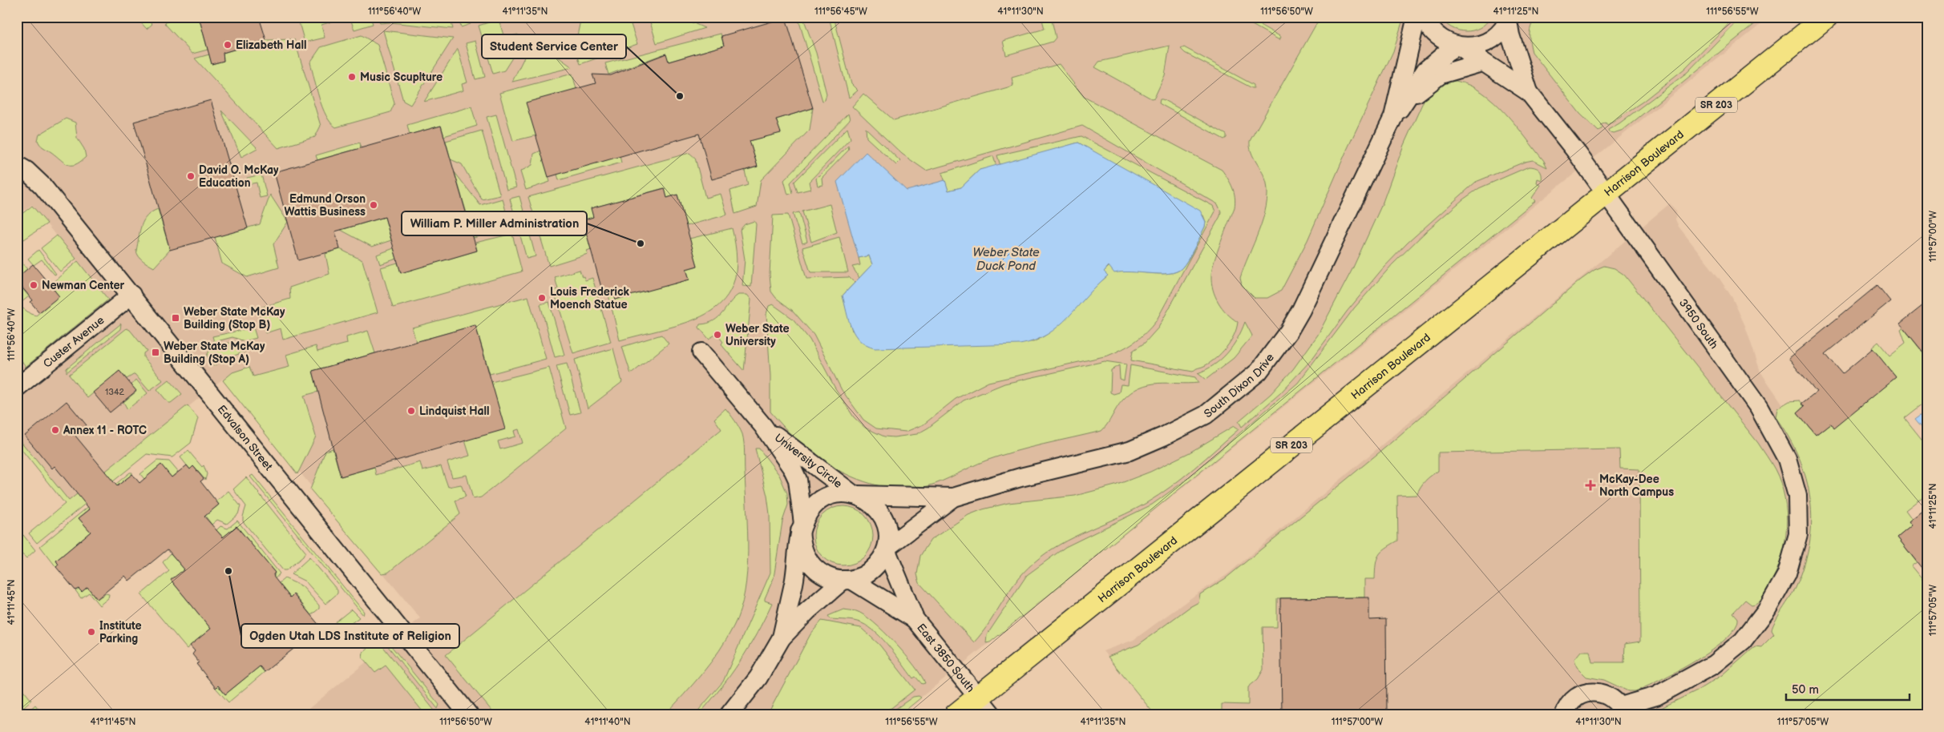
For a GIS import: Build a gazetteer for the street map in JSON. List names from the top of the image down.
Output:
{
  "streets": {
    "main road": ["SR 203", "Harrison Boulevard"],
    "street": [
      "3950 South",
      "Custer Avenue",
      "South Dixon Drive",
      "Edvalson Street",
      "University Circle",
      "East 3850 South"
    ]
  },
  "crossings": [
    ["Harrison Boulevard", "3950 South"],
    ["Harrison Boulevard", "East 3850 South"],
    ["Custer Avenue", "Edvalson Street"],
    ["South Dixon Drive", "University Circle"],
    ["South Dixon Drive", "East 3850 South"],
    ["University Circle", "East 3850 South"]
  ],
  "water": ["Weber State Duck Pond"],
  "places": {
    "other": [
      "Elizabeth Hall",
      "Music Scuplture",
      "Student Service Center",
      "David O. McKay Education",
      "Edmund Orson Wattis Business",
      "William P. Miller Administration",
      "Newman Center",
      "Louis Frederick Moench Statue",
      "Weber State University",
      "Lindquist Hall",
      "Annex 11 - ROTC",
      "Ogden Utah LDS Institute of Religion",
      "Institute Parking"
    ],
    "transit": ["Weber State McKay Building (Stop B)", "Weber State McKay Building (Stop A)"],
    "health": ["McKay-Dee North Campus"]
  },
  "house_numbers": ["1342"],
  "scale_bar": "50 m",
  "coordinates": [
    "111°56'40\"W",
    "41°11'35\"N",
    "111°56'45\"W",
    "41°11'30\"N",
    "111°56'50\"W",
    "41°11'25\"N",
    "111°56'55\"W",
    "111°57'00\"W",
    "41°11'45\"N",
    "111°57'05\"W",
    "41°11'40\"N"
  ]
}
